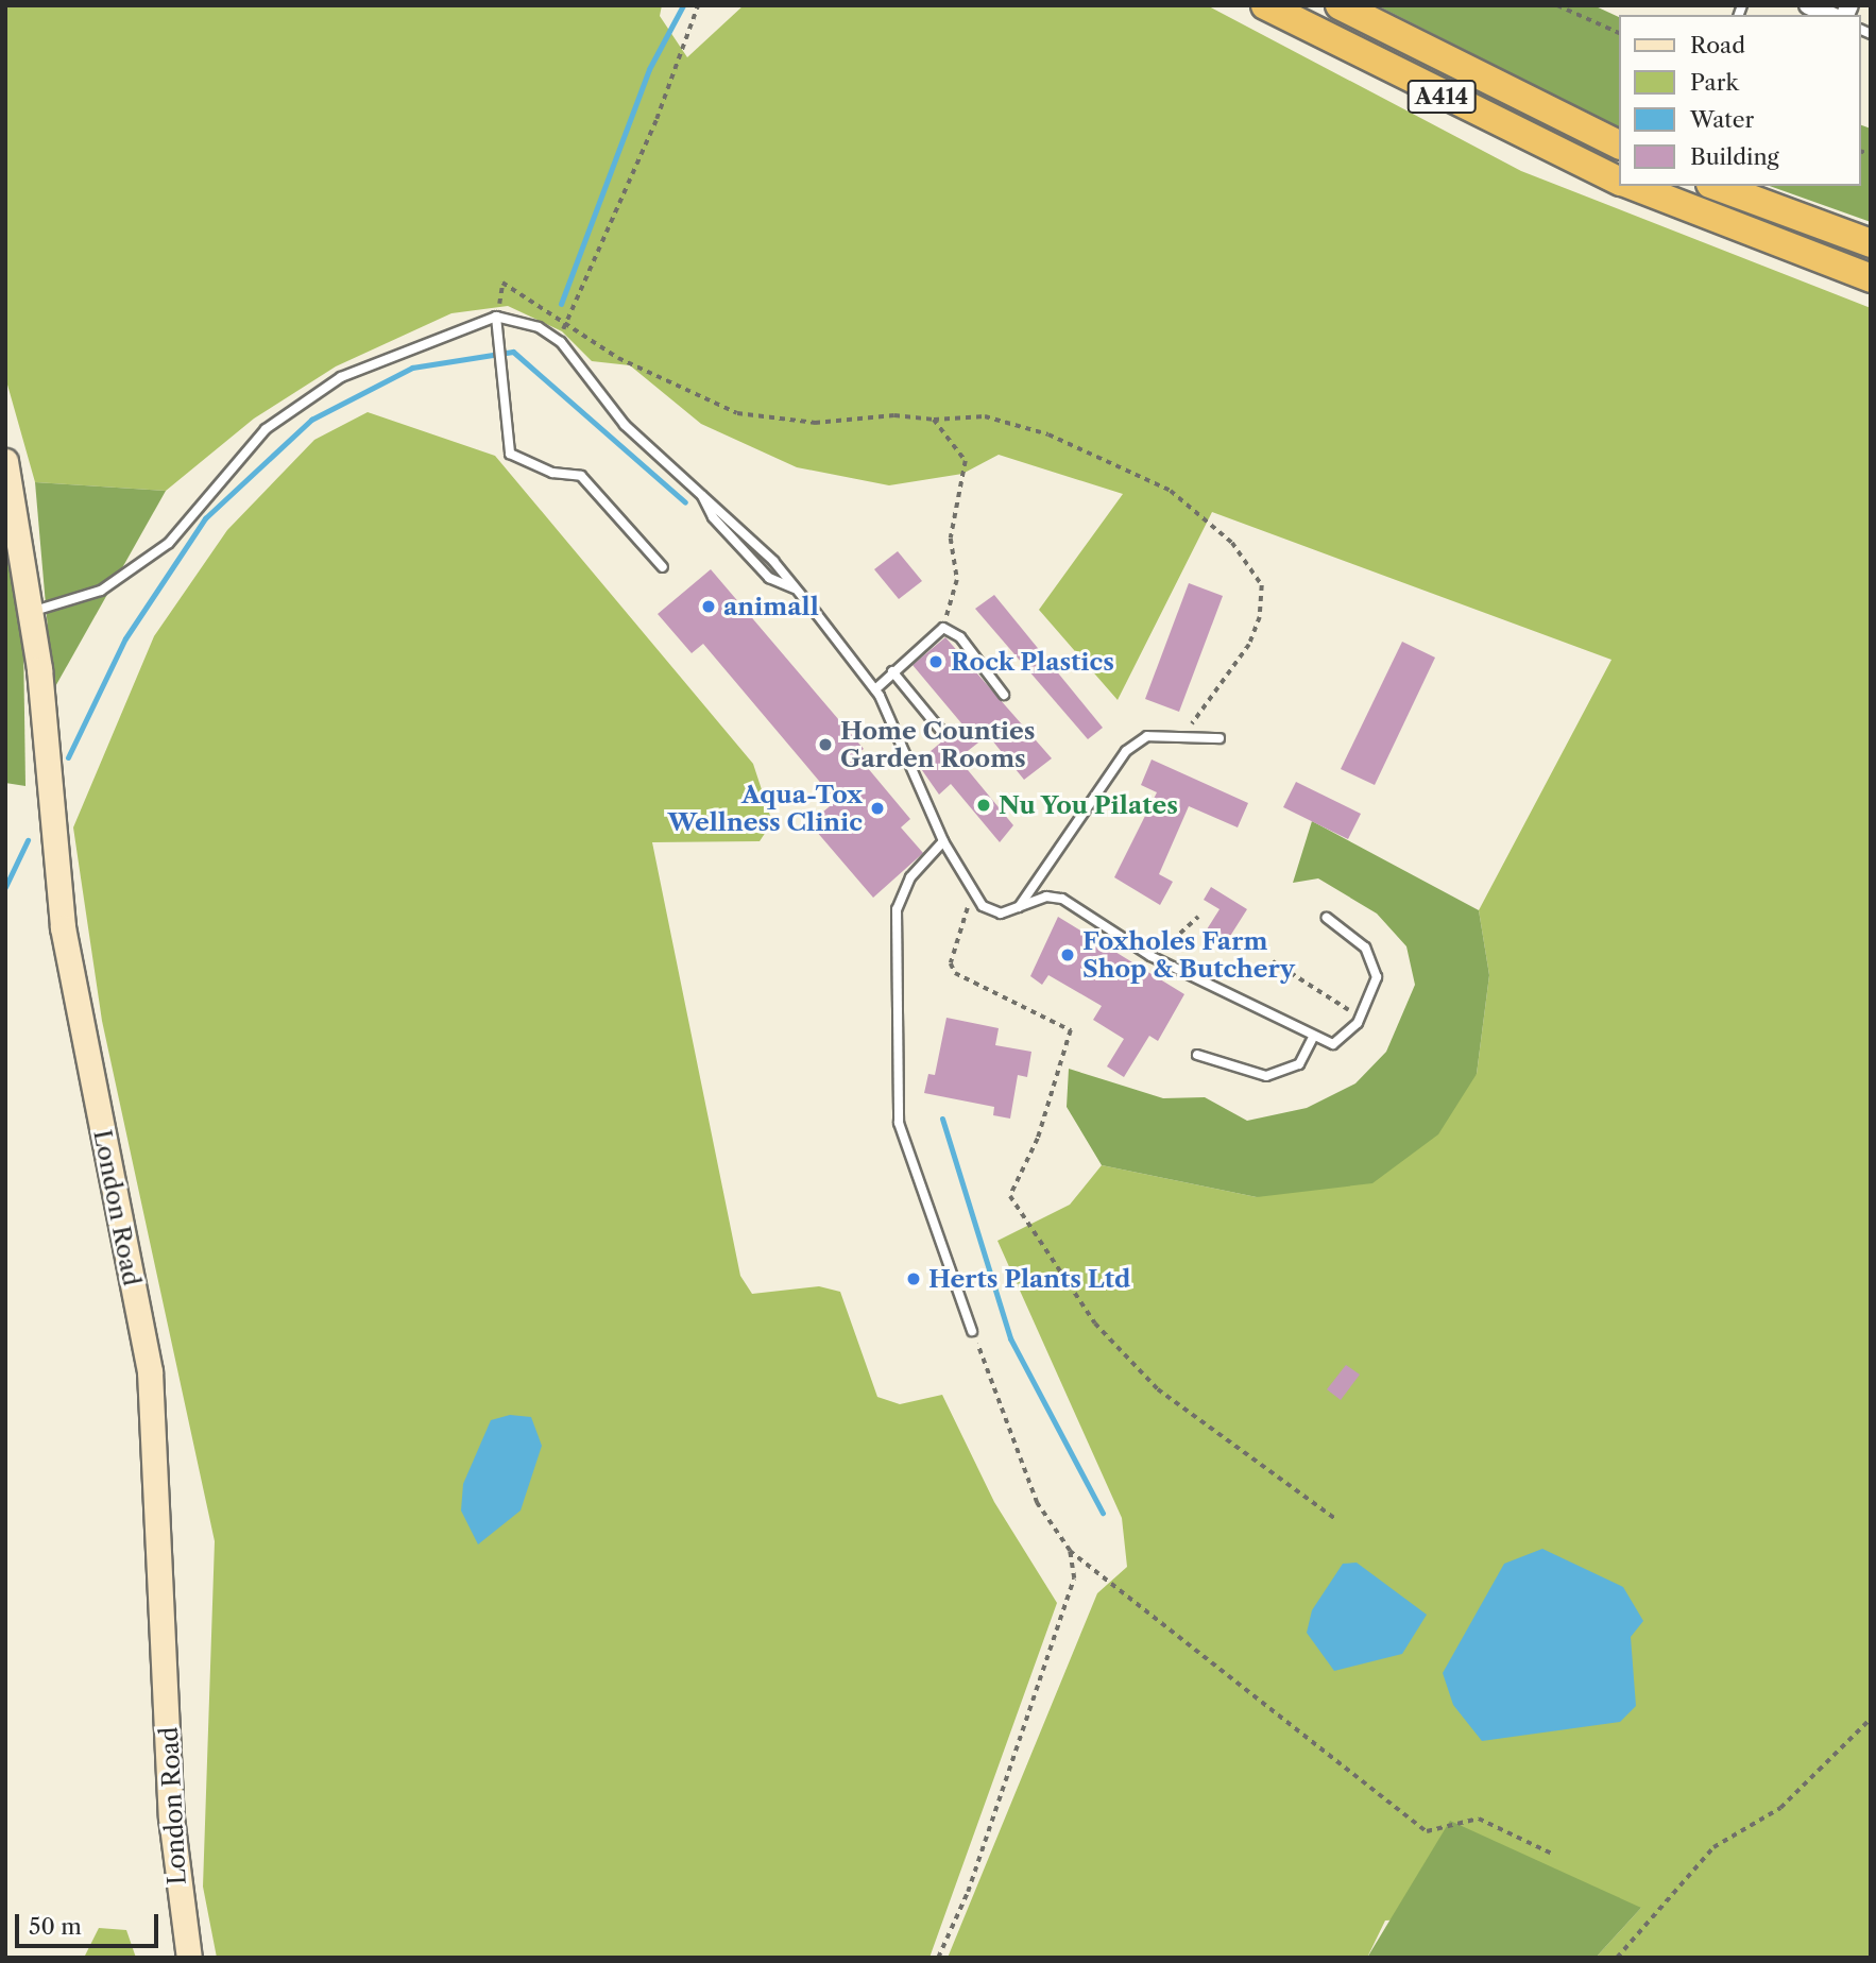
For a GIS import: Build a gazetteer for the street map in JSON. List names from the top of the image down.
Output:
{
  "streets": {
    "highway": ["A414"],
    "main road": ["London Road"]
  },
  "places": [
    "animall",
    "Rock Plastics",
    "Home Counties Garden Rooms",
    "Nu You Pilates",
    "Aqua-Tox Wellness Clinic",
    "Foxholes Farm Shop & Butchery",
    "Herts Plants Ltd"
  ],
  "legend": [
    "Road",
    "Park",
    "Water",
    "Building"
  ],
  "scale_bar": "50 m"
}
